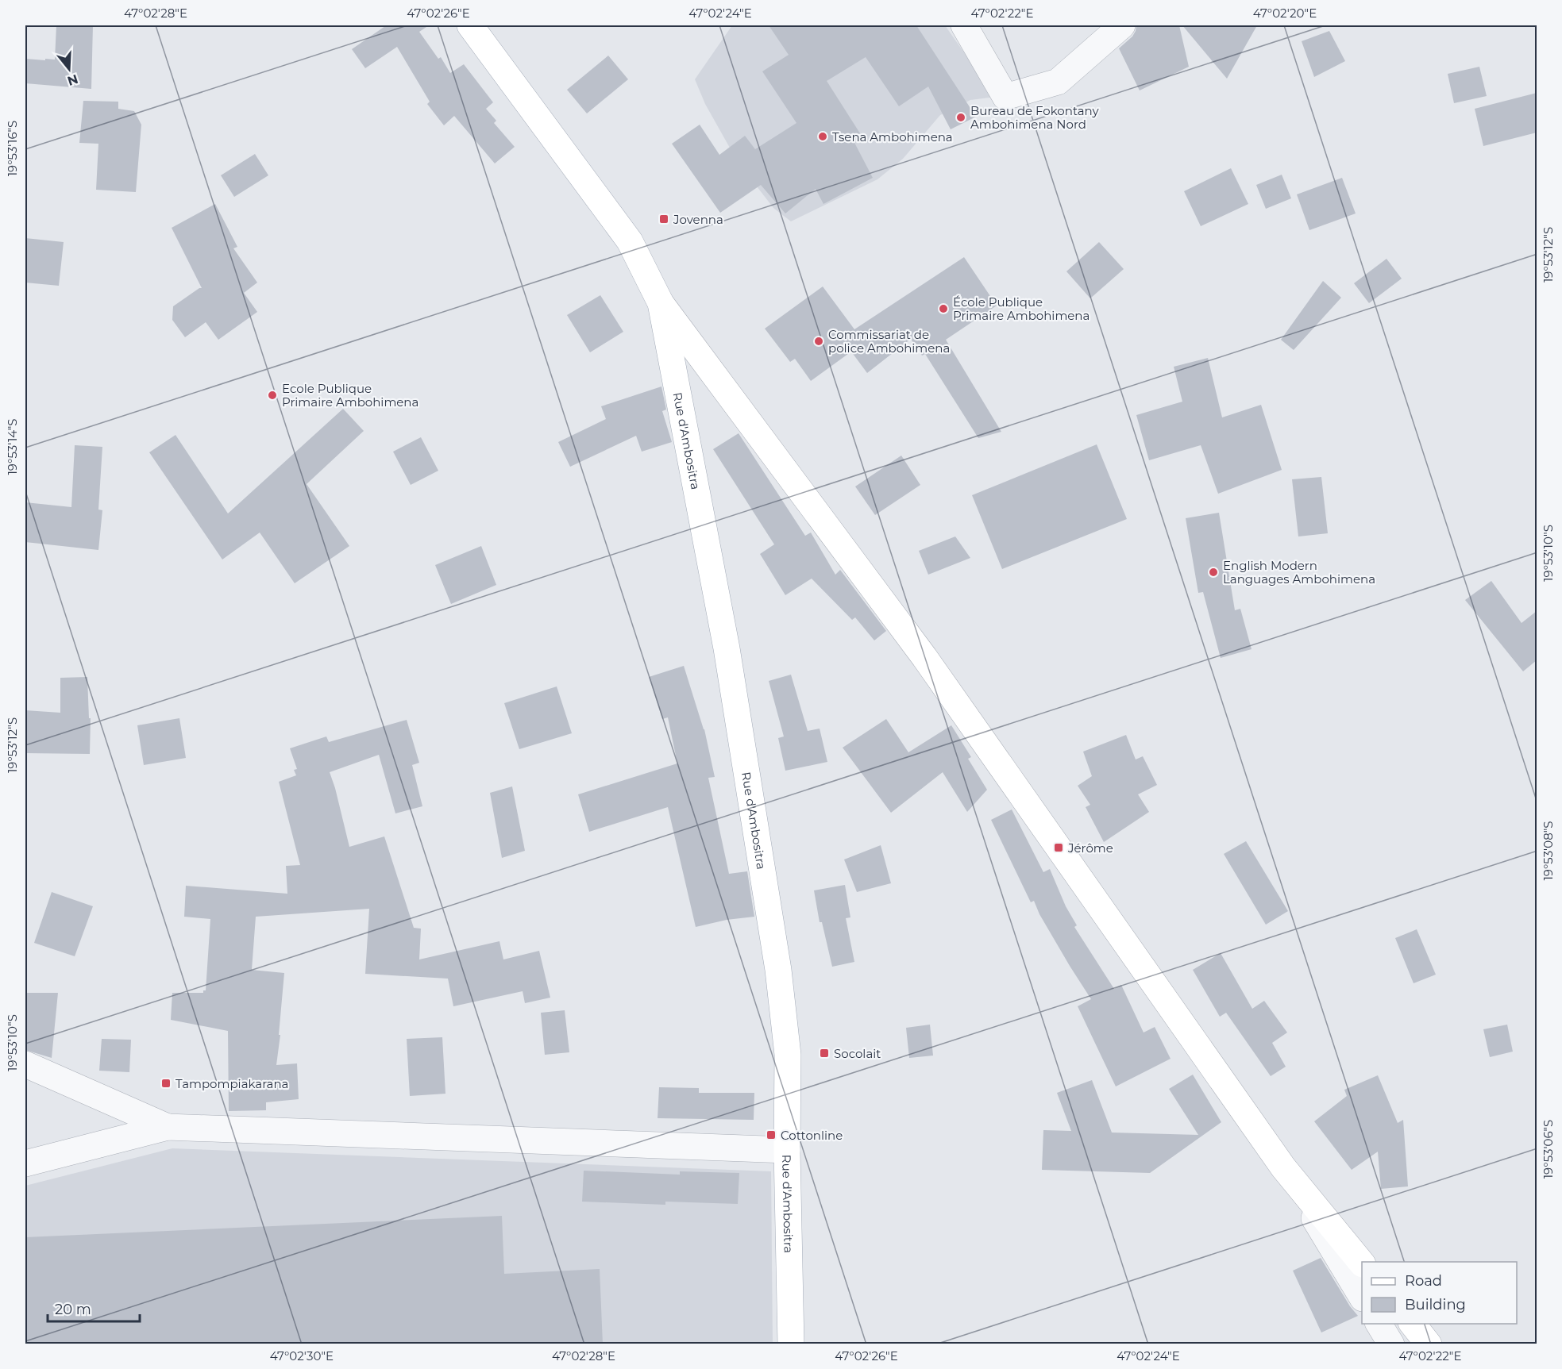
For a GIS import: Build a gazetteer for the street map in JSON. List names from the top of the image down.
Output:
{
  "streets": {
    "main road": ["Rue d'Ambositra"]
  },
  "places": {
    "other": [
      "Bureau de Fokontany Ambohimena Nord",
      "Tsena Ambohimena",
      "École Publique Primaire Ambohimena",
      "Commissariat de police Ambohimena",
      "Ecole Publique Primaire Ambohimena",
      "English Modern Languages Ambohimena"
    ],
    "transit": [
      "Jovenna",
      "Jérôme",
      "Socolait",
      "Tampompiakarana",
      "Cottonline"
    ]
  },
  "legend": ["Road", "Building"],
  "scale_bar": "20 m",
  "north": "bottom",
  "coordinates": [
    "47°02'28\"E",
    "47°02'26\"E",
    "47°02'24\"E",
    "47°02'22\"E",
    "47°02'20\"E",
    "19°53'16\"S",
    "19°53'12\"S",
    "19°53'14\"S",
    "19°53'10\"S",
    "19°53'08\"S",
    "19°53'06\"S",
    "47°02'30\"E"
  ]
}
